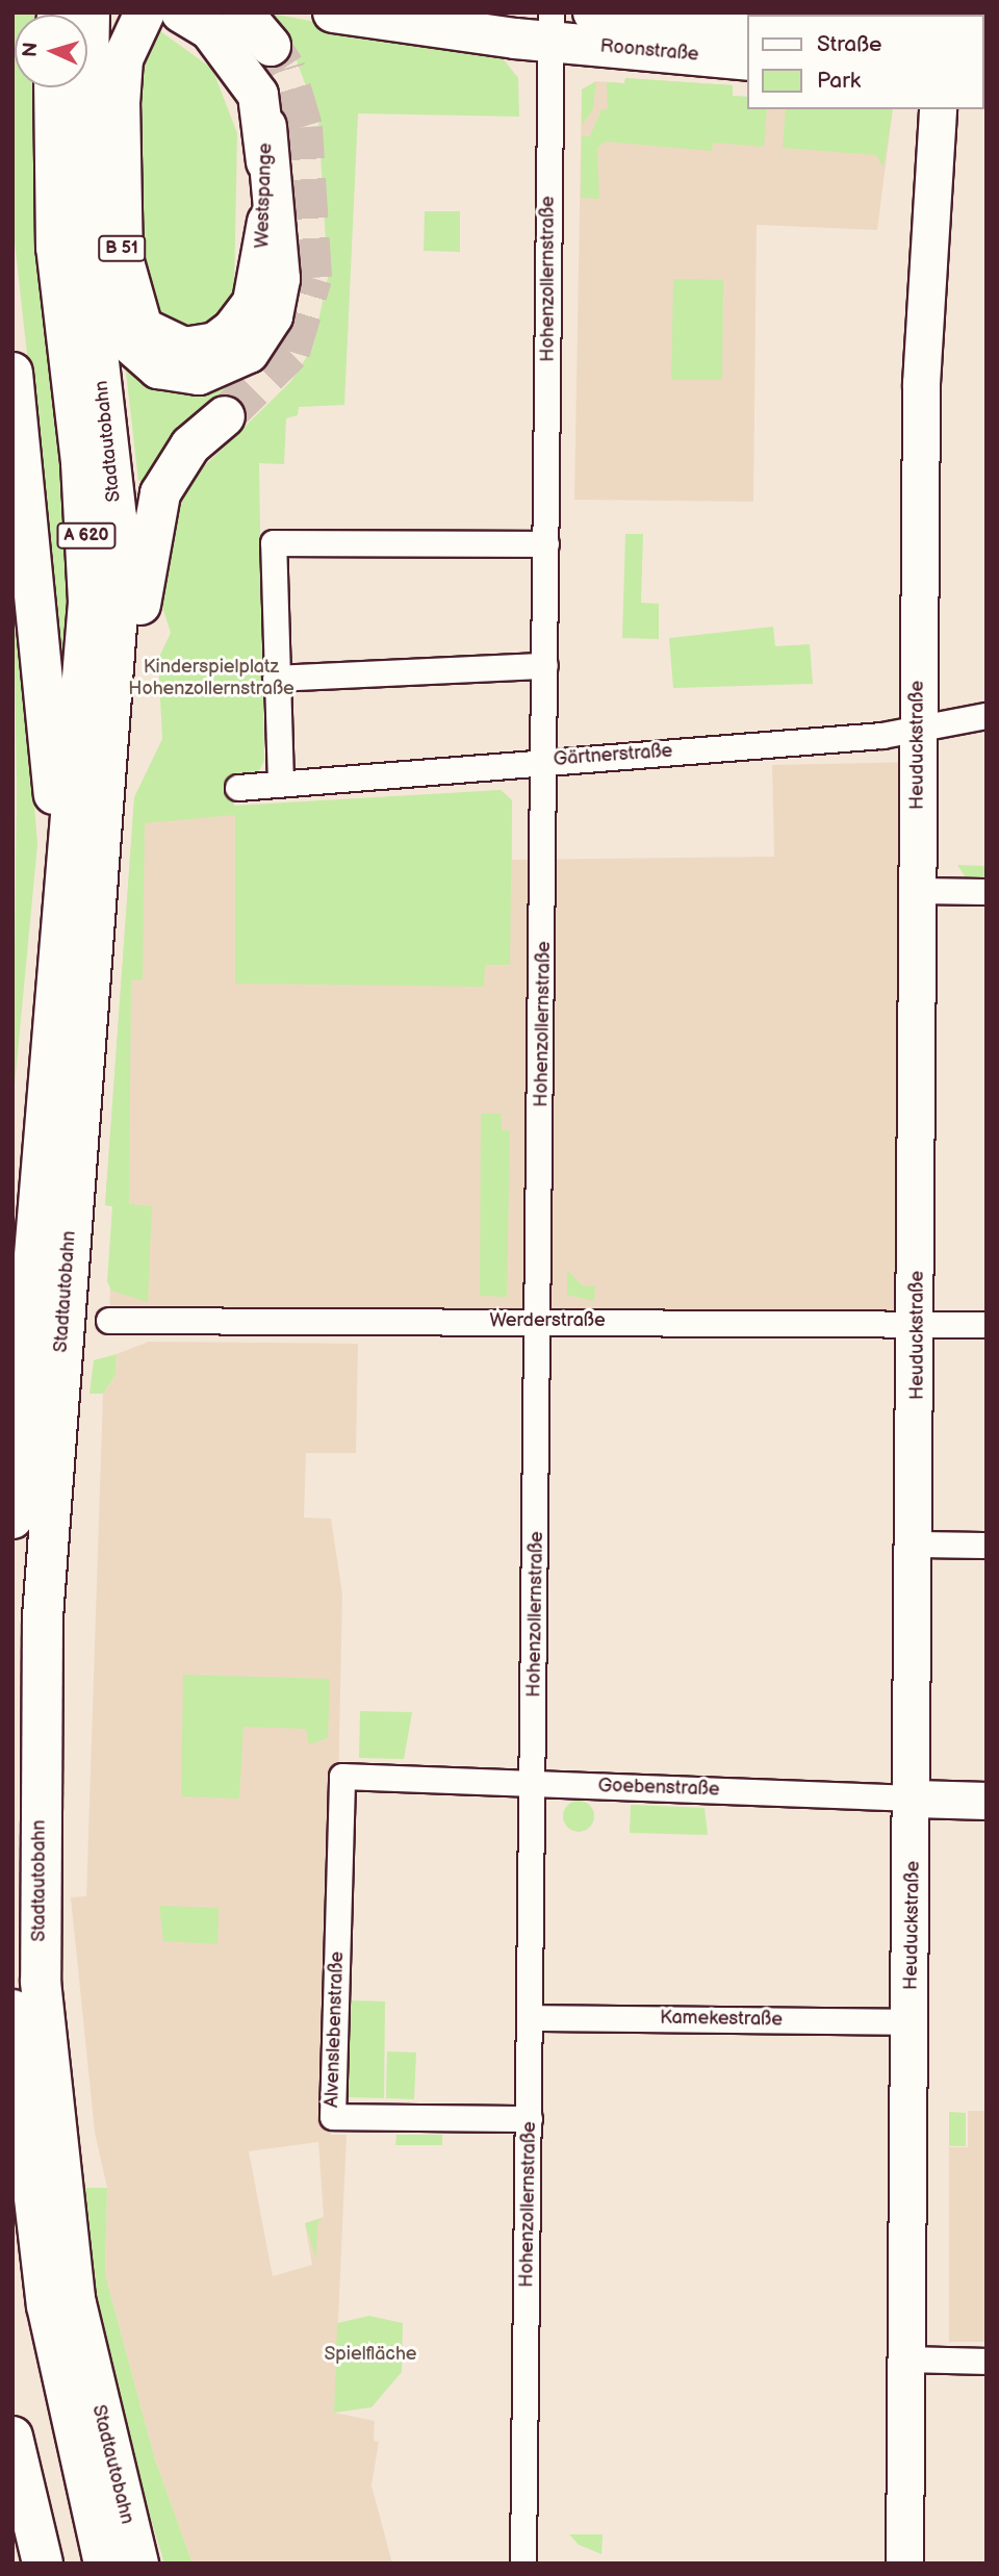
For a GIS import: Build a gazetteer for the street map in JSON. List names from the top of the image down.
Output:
{
  "streets": {
    "main road": [
      "Roonstraße",
      "Westspange",
      "B 51",
      "Stadtautobahn",
      "A 620"
    ],
    "street": [
      "Hohenzollernstraße",
      "Heuduckstraße",
      "Gärtnerstraße",
      "Werderstraße",
      "Goebenstraße",
      "Kamekestraße",
      "Alvenslebenstraße"
    ]
  },
  "crossings": [
    ["Roonstraße", "Hohenzollernstraße"],
    ["Westspange", "B 51"],
    ["Hohenzollernstraße", "Gärtnerstraße"],
    ["Hohenzollernstraße", "Werderstraße"],
    ["Hohenzollernstraße", "Goebenstraße"],
    ["Hohenzollernstraße", "Kamekestraße"],
    ["Hohenzollernstraße", "Alvenslebenstraße"],
    ["Heuduckstraße", "Gärtnerstraße"],
    ["Heuduckstraße", "Werderstraße"],
    ["Heuduckstraße", "Goebenstraße"],
    ["Heuduckstraße", "Kamekestraße"],
    ["Goebenstraße", "Alvenslebenstraße"]
  ],
  "parks": ["Kinderspielplatz Hohenzollernstraße", "Spielfläche"],
  "legend": ["Straße", "Park"],
  "north": "left"
}
